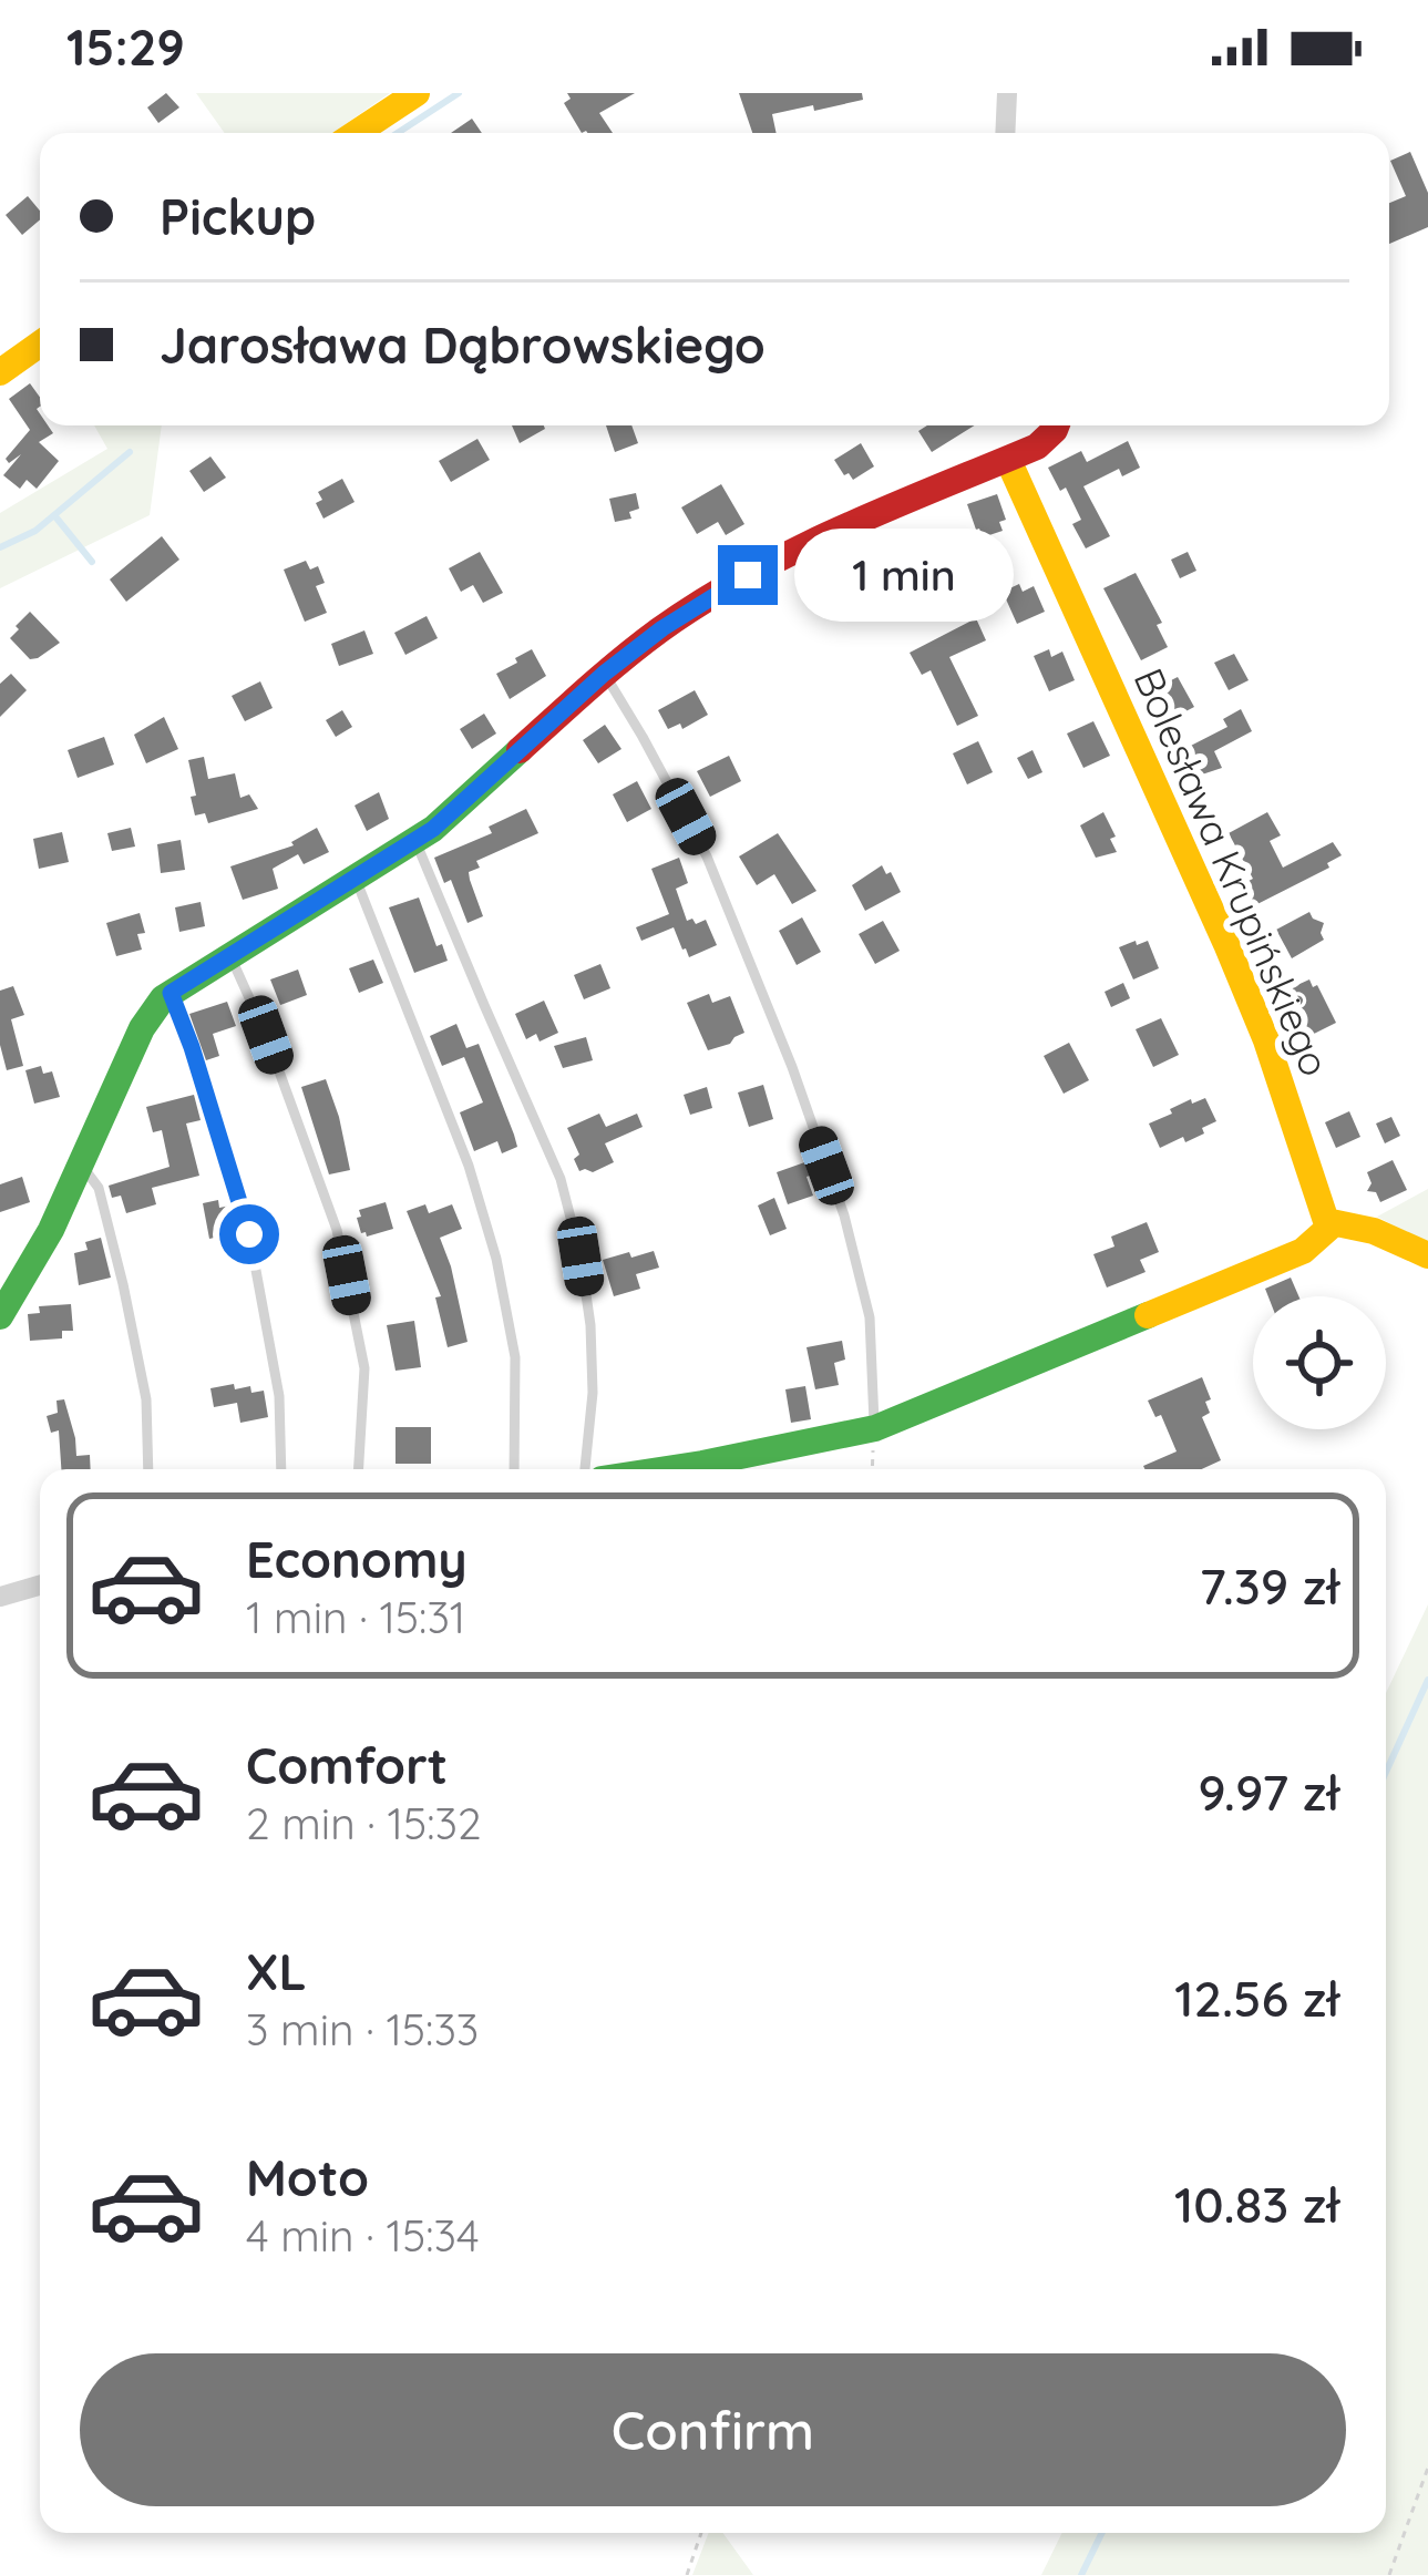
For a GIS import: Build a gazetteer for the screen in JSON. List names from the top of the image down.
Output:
{
  "streets": {
    "street": ["Bolesława Krupińskiego"]
  },
  "page": {
    "status": "15:29",
    "banner": ["Pickup", "Jarosława Dąbrowskiego"],
    "bubble": "1 min",
    "list": [
      {
        "name": "Economy",
        "note": "1 min · 15:31",
        "value": "7.39 zł"
      },
      {
        "name": "Comfort",
        "note": "2 min · 15:32",
        "value": "9.97 zł"
      },
      {
        "name": "XL",
        "note": "3 min · 15:33",
        "value": "12.56 zł"
      },
      {
        "name": "Moto",
        "note": "4 min · 15:34",
        "value": "10.83 zł"
      }
    ],
    "buttons": "Confirm"
  }
}
